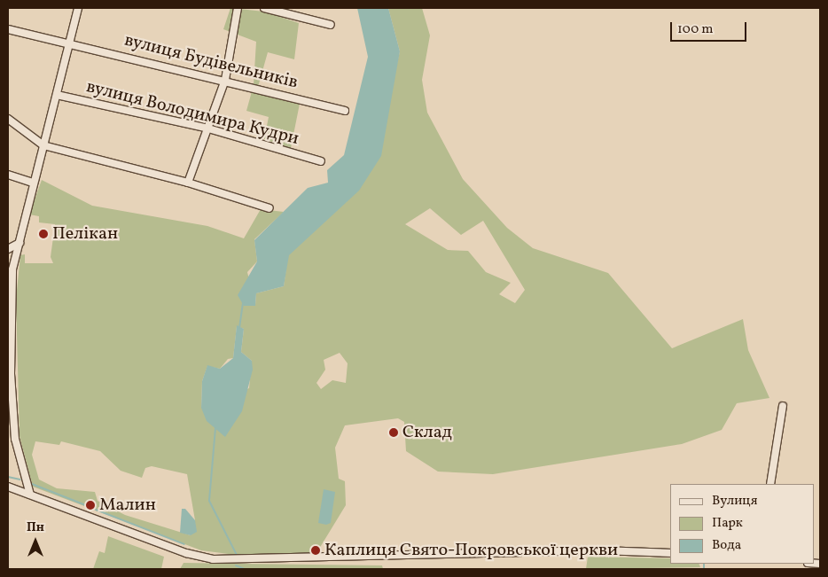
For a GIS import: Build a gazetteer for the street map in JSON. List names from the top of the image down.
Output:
{
  "streets": {
    "street": ["вулиця Будівельників", "вулиця Володимира Кудри"]
  },
  "places": [
    "Пелікан",
    "Склад",
    "Малин",
    "Каплиця Свято-Покровської церкви"
  ],
  "legend": ["Вулиця", "Парк", "Вода"],
  "scale_bar": "100 m",
  "north": "top"
}
